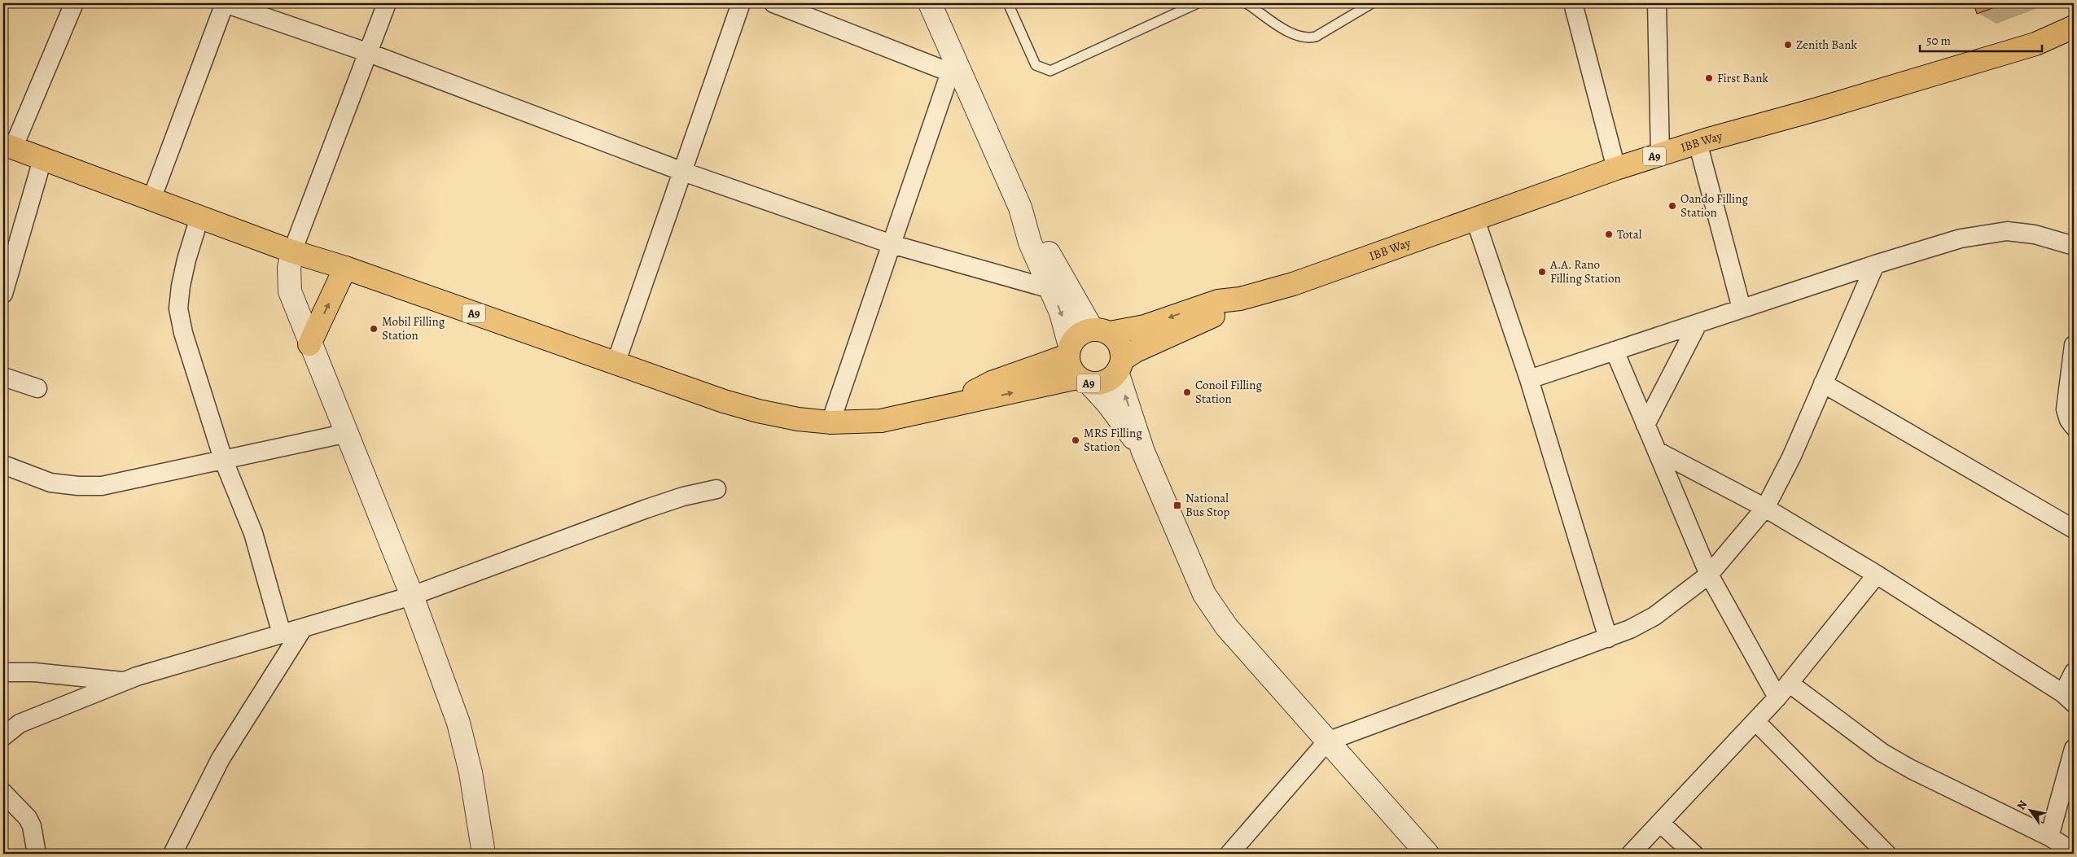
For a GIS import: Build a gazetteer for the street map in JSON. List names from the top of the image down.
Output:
{
  "streets": {
    "highway": ["IBB Way", "A9"]
  },
  "crossings": [
    ["IBB Way", "A9"]
  ],
  "places": {
    "other": [
      "Zenith Bank",
      "First Bank",
      "Oando Filling Station",
      "Total",
      "A.A. Rano Filling Station",
      "Mobil Filling Station",
      "Conoil Filling Station",
      "MRS Filling Station"
    ],
    "transit": ["National Bus Stop"]
  },
  "scale_bar": "50 m",
  "north": "top left"
}
